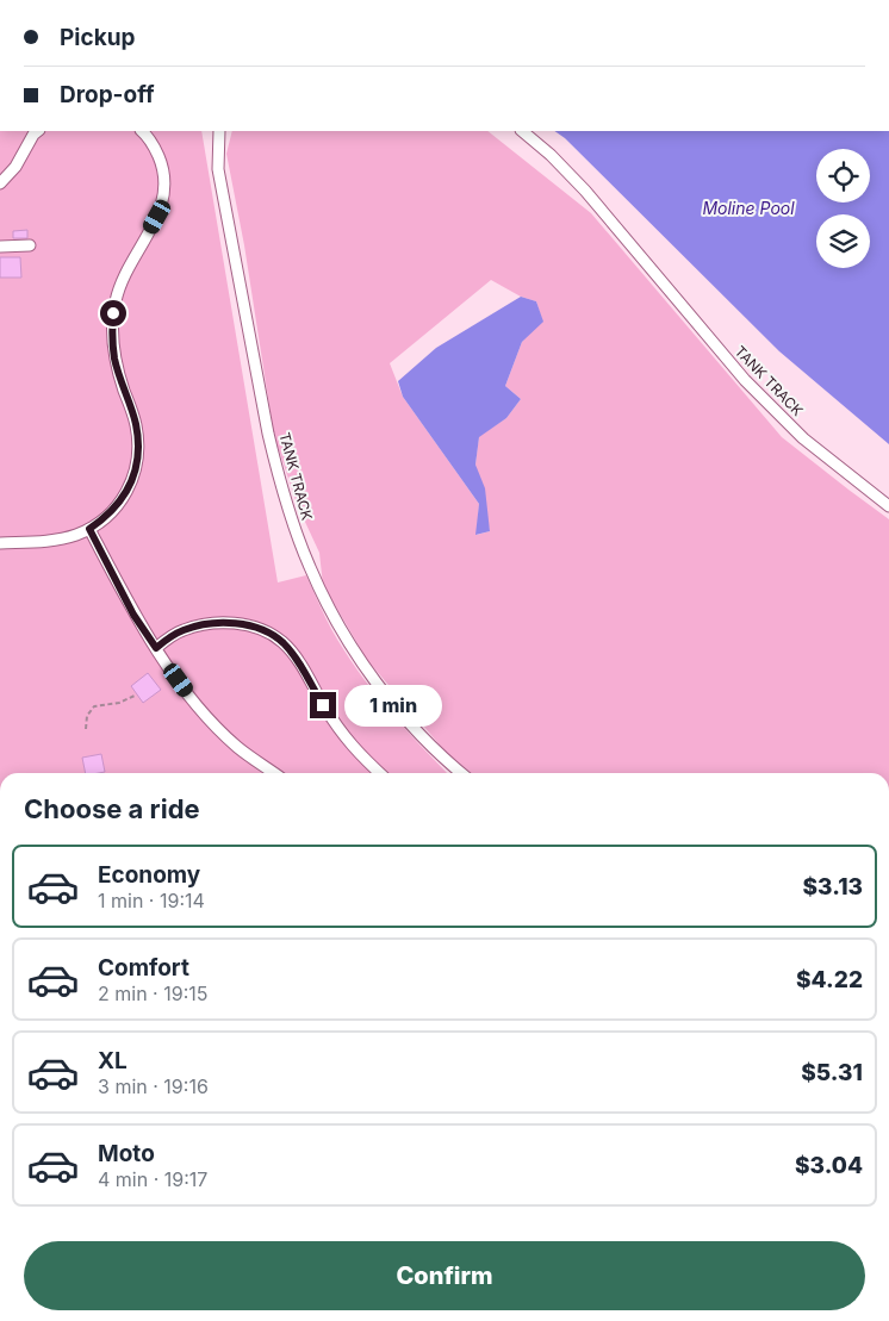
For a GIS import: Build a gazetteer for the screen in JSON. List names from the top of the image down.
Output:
{
  "streets": {
    "street": ["TANK TRACK"]
  },
  "water": ["Moline Pool"],
  "page": {
    "banner": ["Pickup", "Drop-off"],
    "bubble": "1 min",
    "heading": "Choose a ride",
    "list": [
      {
        "name": "Economy",
        "note": "1 min · 19:14",
        "value": "$3.13"
      },
      {
        "name": "Comfort",
        "note": "2 min · 19:15",
        "value": "$4.22"
      },
      {
        "name": "XL",
        "note": "3 min · 19:16",
        "value": "$5.31"
      },
      {
        "name": "Moto",
        "note": "4 min · 19:17",
        "value": "$3.04"
      }
    ],
    "buttons": "Confirm"
  }
}
